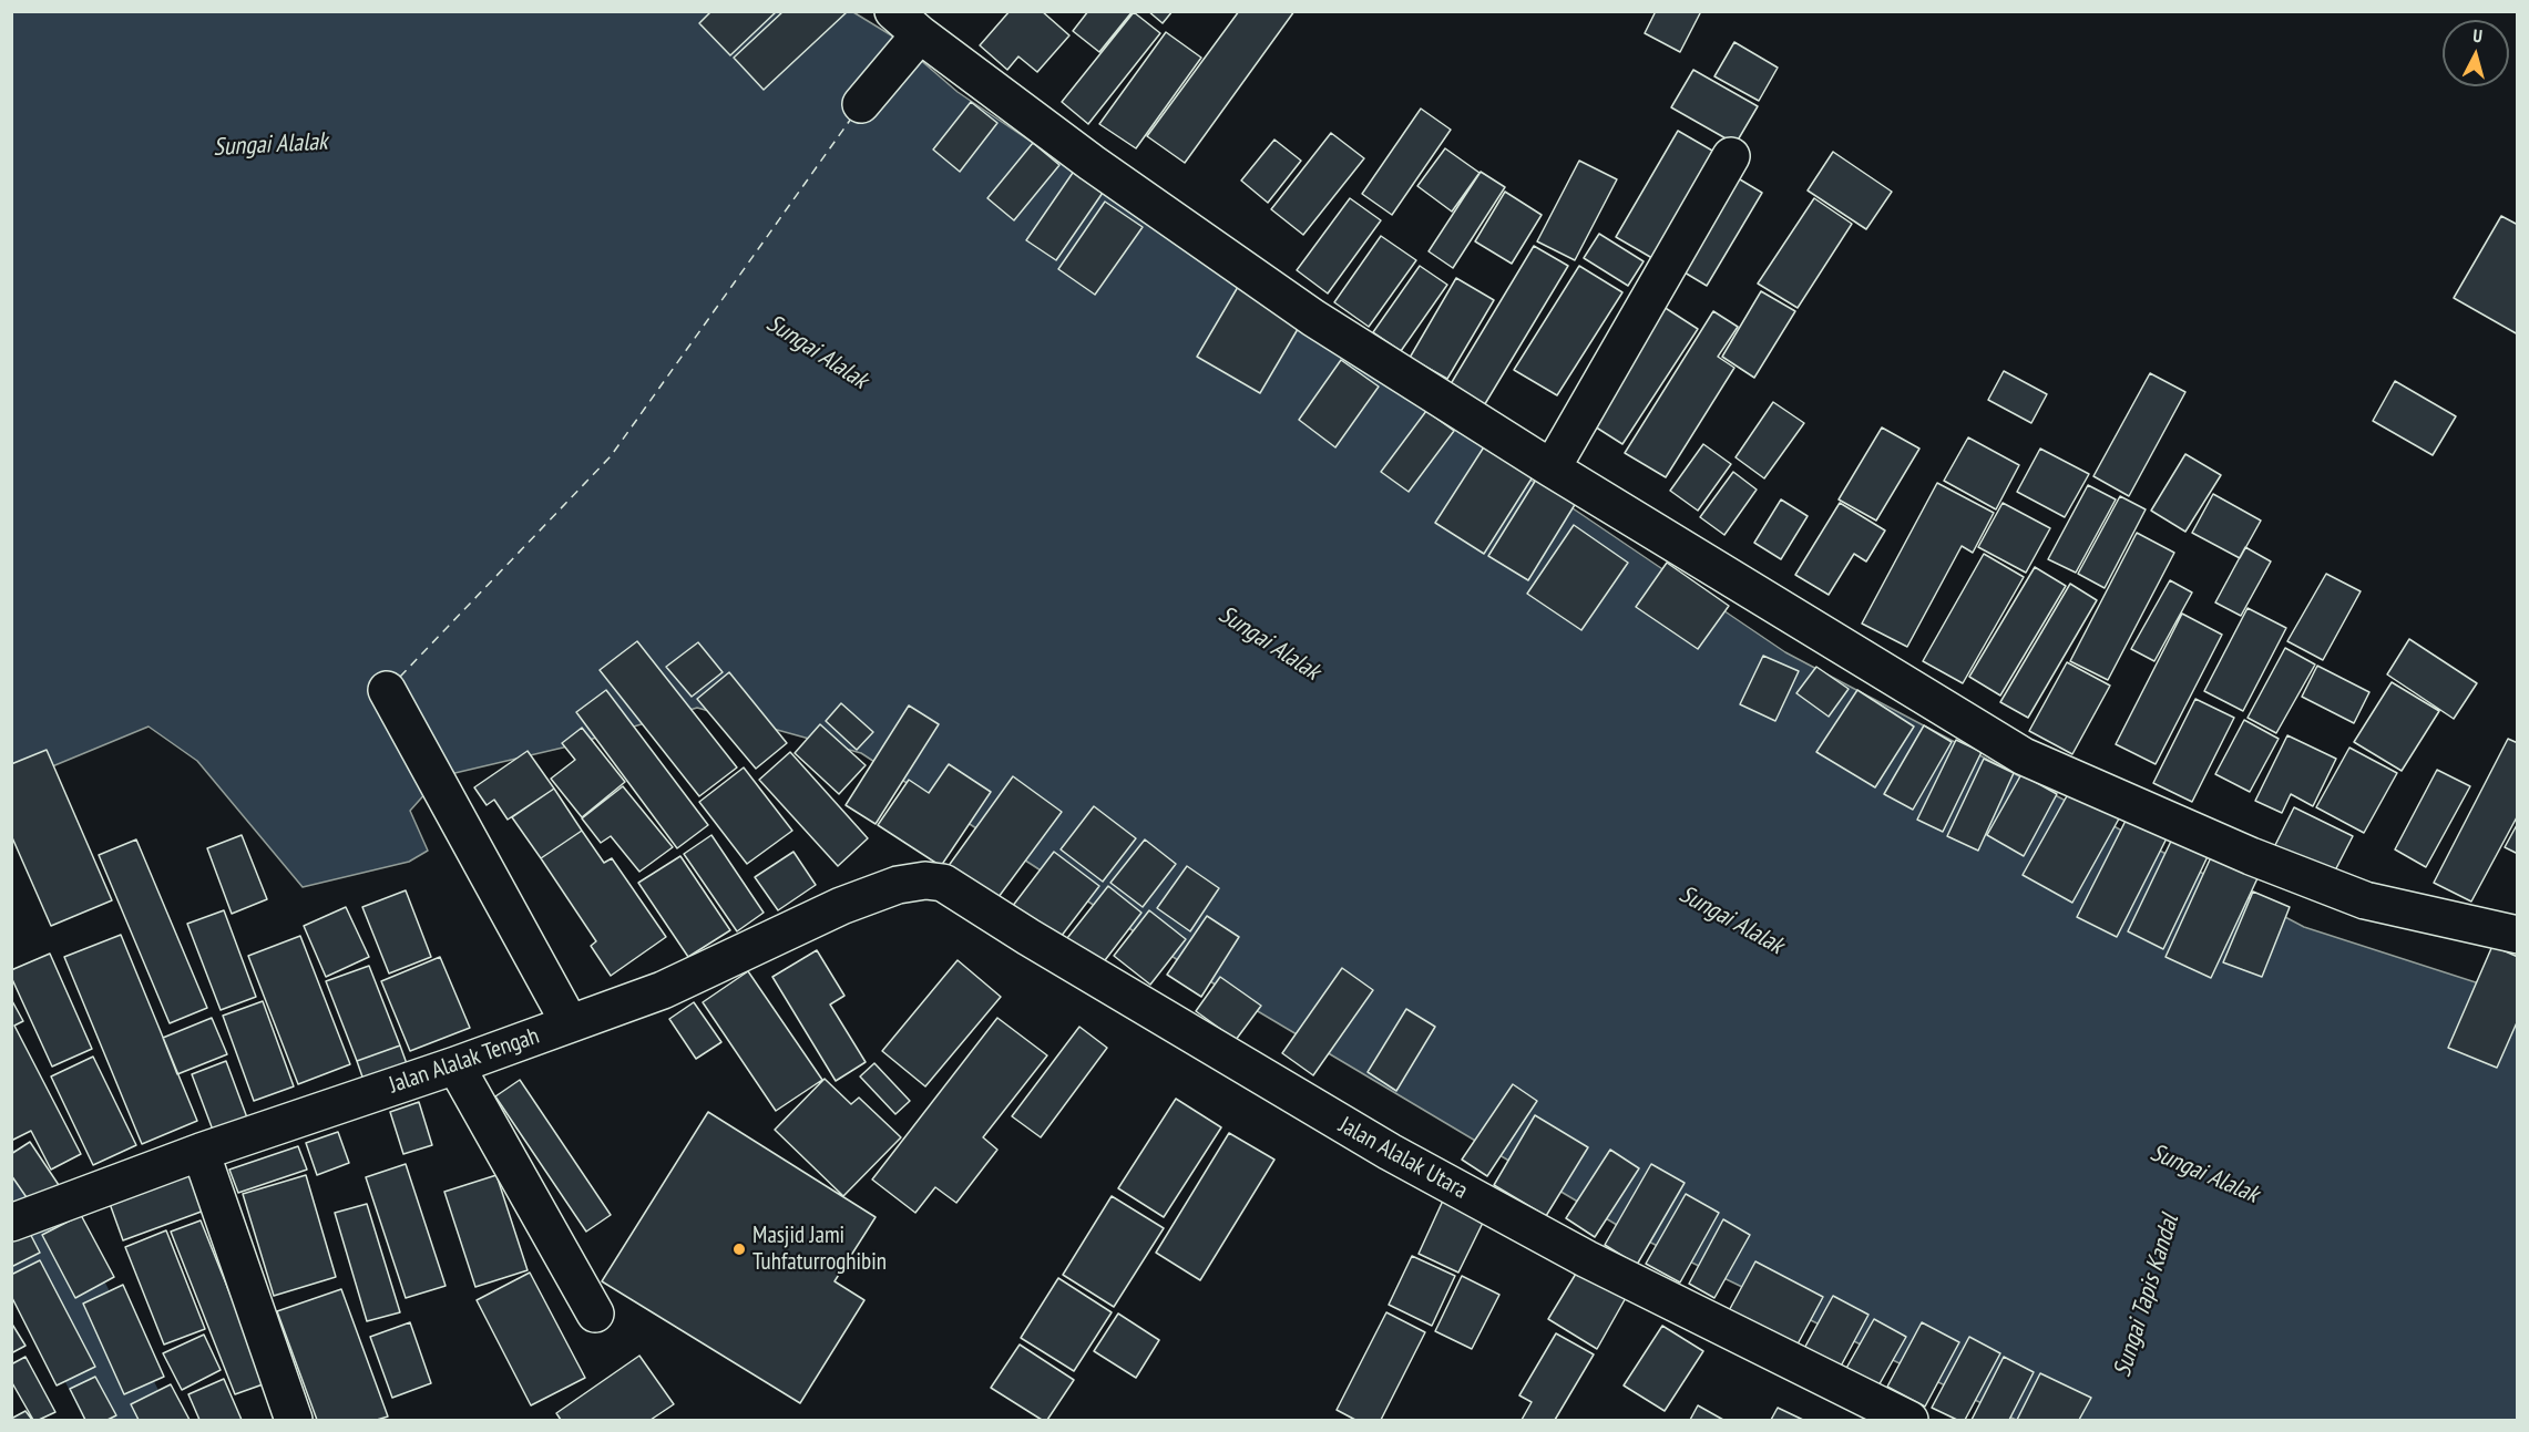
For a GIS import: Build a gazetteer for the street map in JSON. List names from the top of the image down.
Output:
{
  "streets": {
    "street": ["Jalan Alalak Tengah", "Jalan Alalak Utara"]
  },
  "crossings": [
    ["Jalan Alalak Tengah", "Jalan Alalak Utara"]
  ],
  "water": ["Sungai Alalak", "Sungai Tapis Kandal"],
  "places": ["Masjid Jami Tuhfaturroghibin"],
  "north": "top"
}
